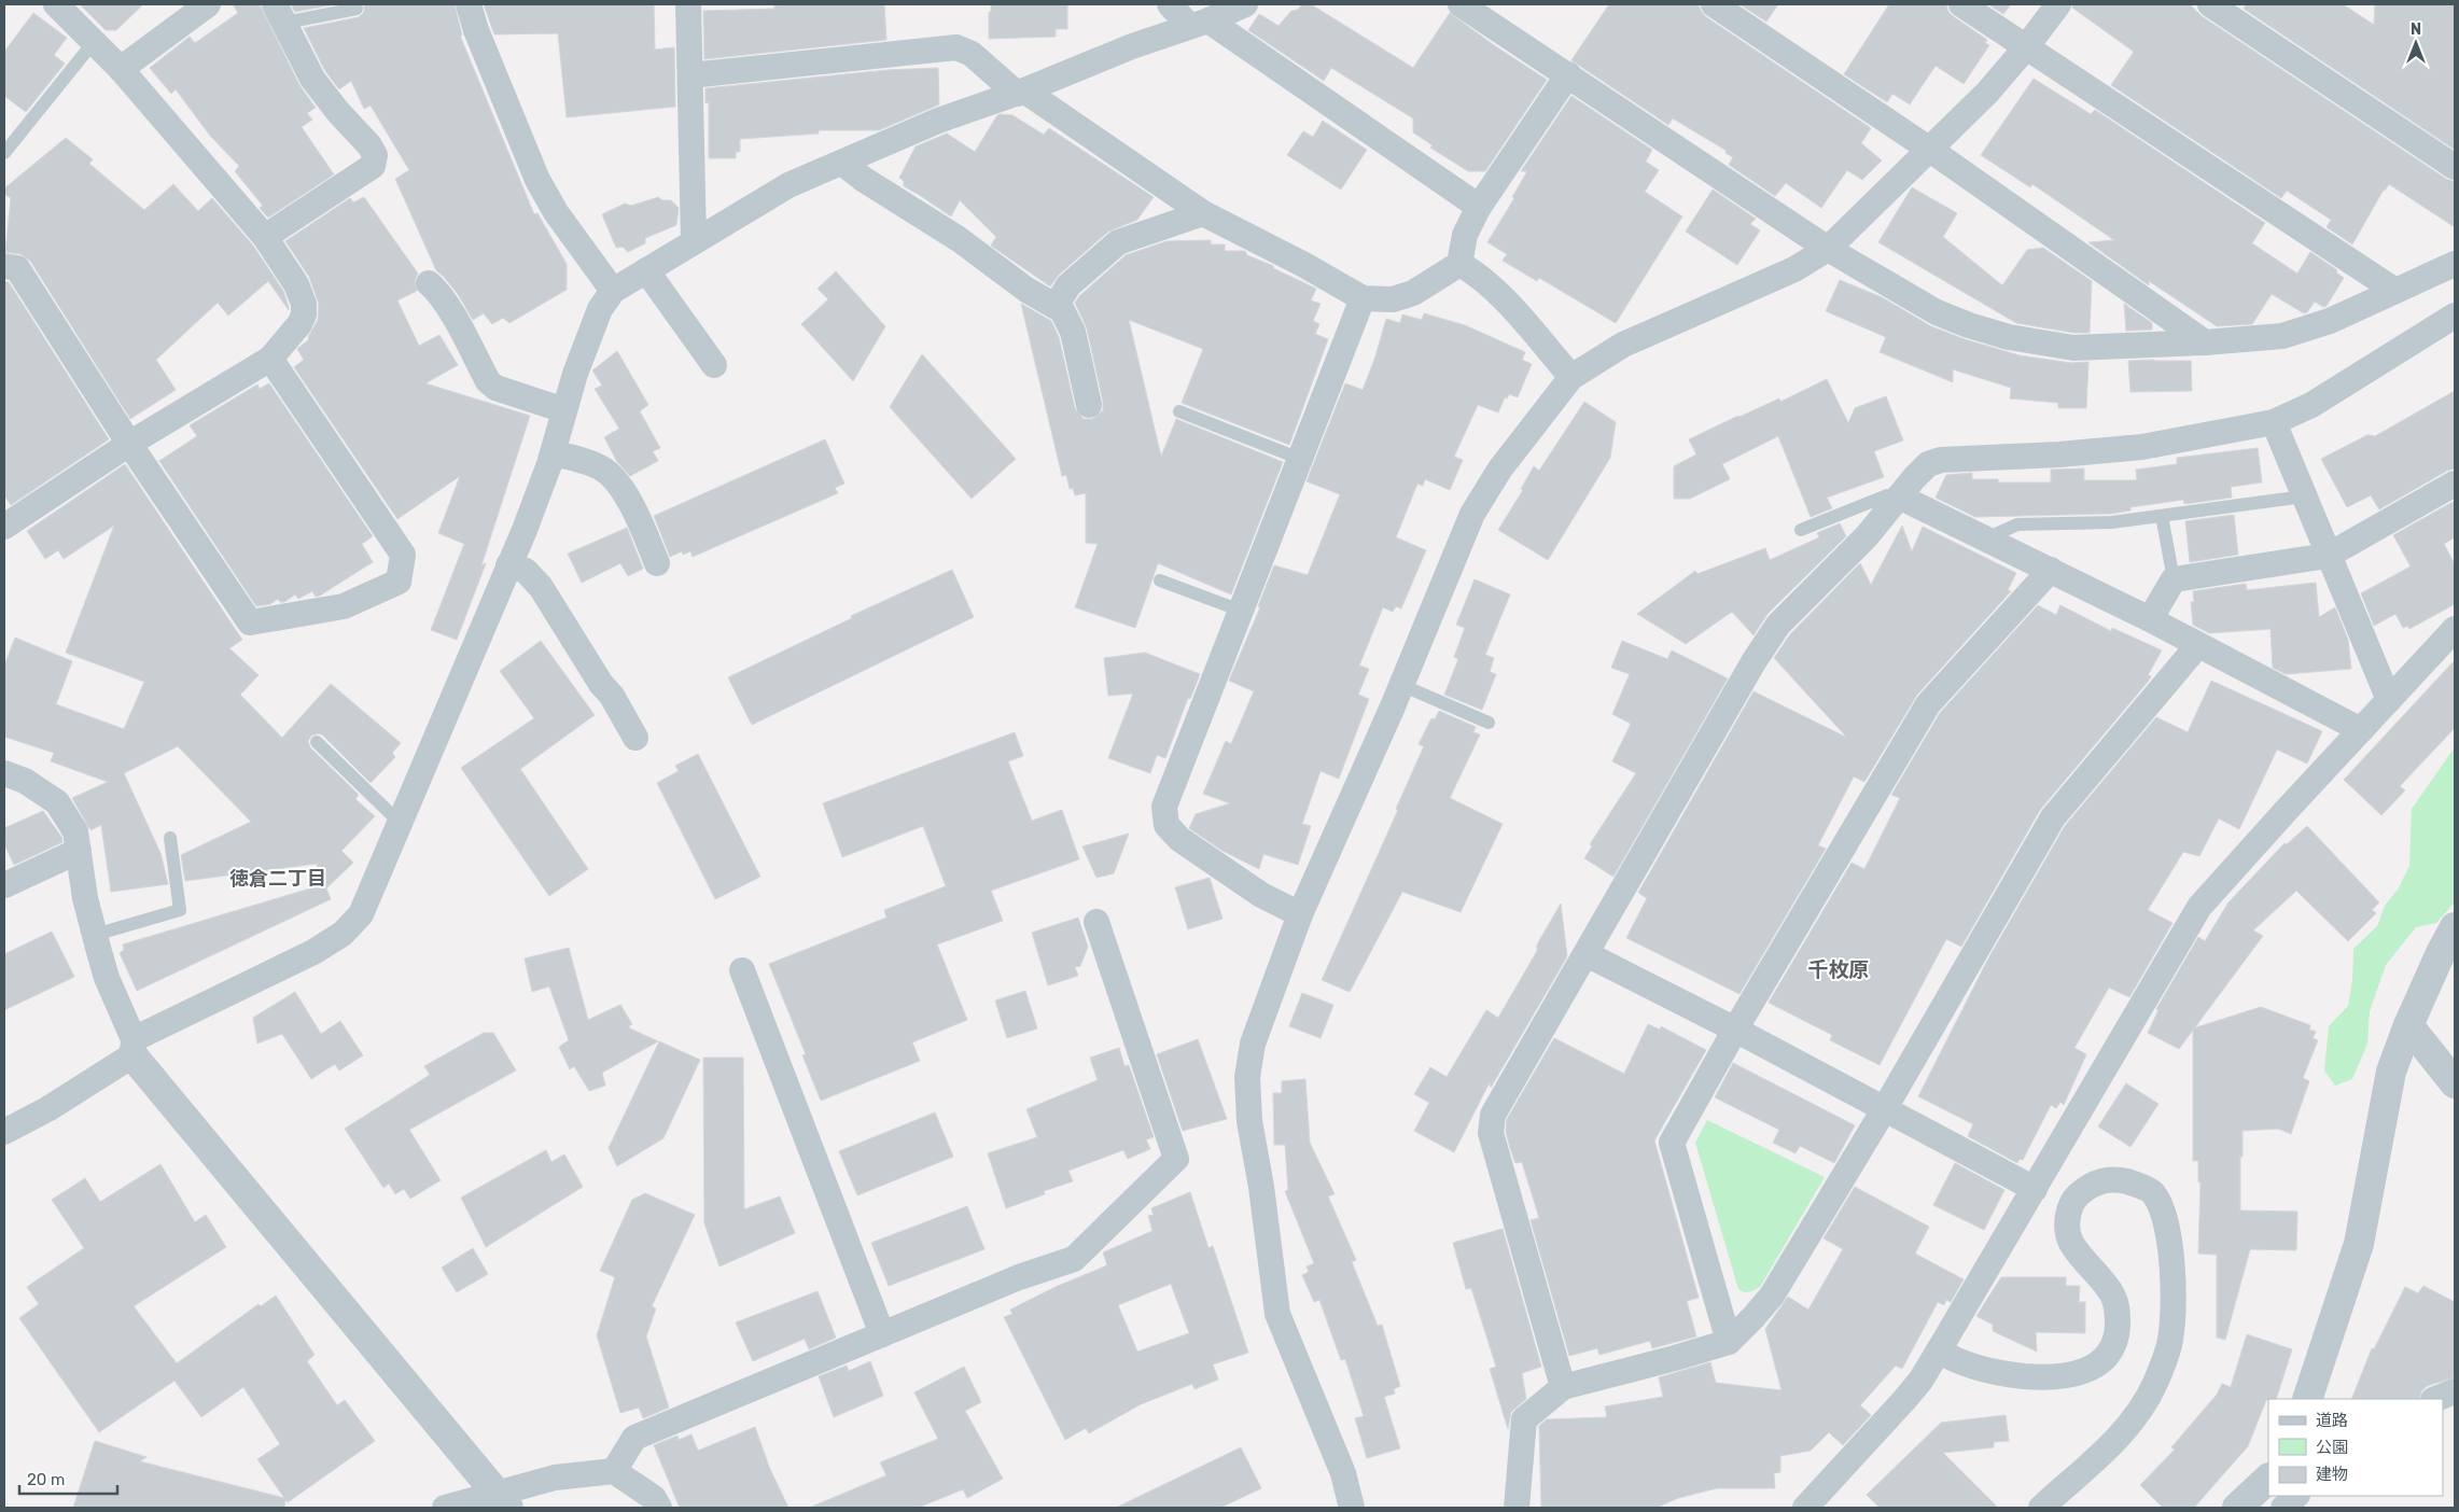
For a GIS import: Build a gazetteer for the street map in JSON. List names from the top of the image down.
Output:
{
  "districts": ["徳倉二丁目", "千枚原"],
  "legend": ["道路", "公園", "建物"],
  "scale_bar": "20 m",
  "north": "top"
}
